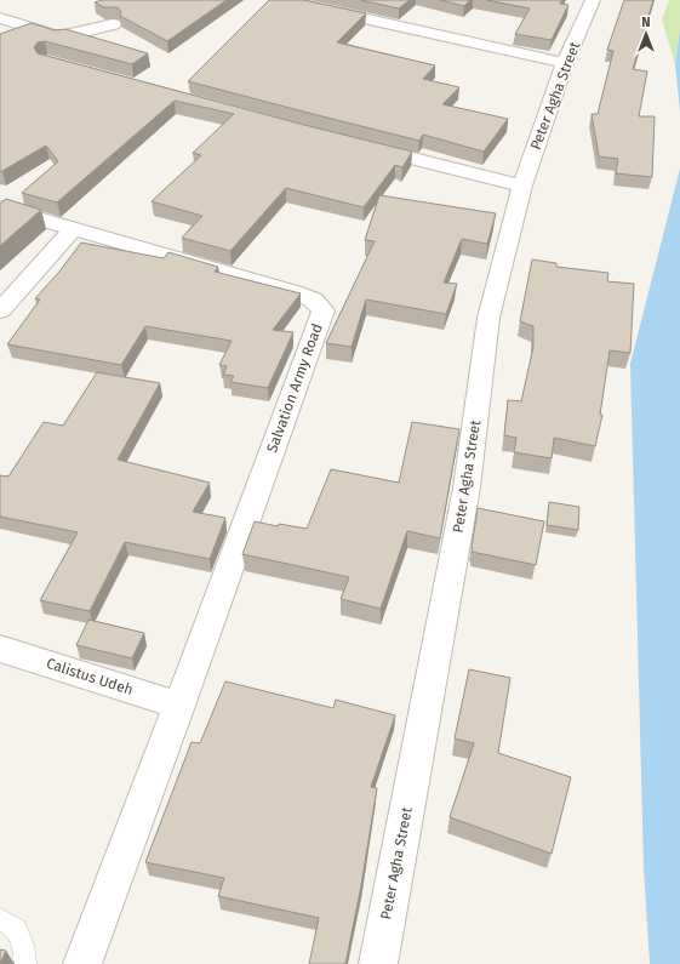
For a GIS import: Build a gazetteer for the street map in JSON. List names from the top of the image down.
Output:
{
  "streets": {
    "street": ["Peter Agha Street", "Salvation Army Road", "Calistus Udeh"]
  },
  "crossings": [
    ["Salvation Army Road", "Calistus Udeh"]
  ],
  "north": "top"
}
